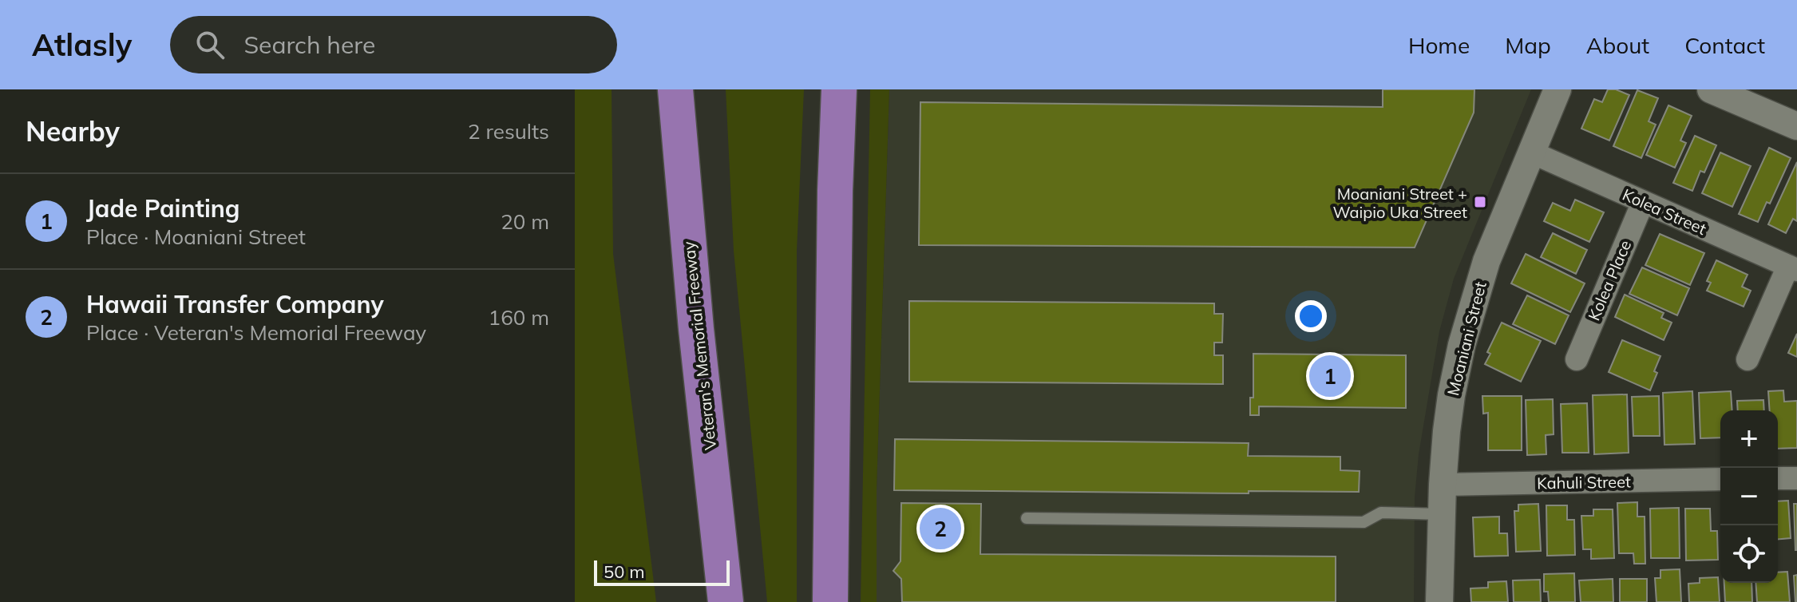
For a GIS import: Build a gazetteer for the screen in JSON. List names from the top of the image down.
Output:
{
  "streets": {
    "highway": ["Veteran's Memorial Freeway"],
    "street": [
      "Kolea Street",
      "Kolea Place",
      "Moaniani Street",
      "Kahuli Street"
    ]
  },
  "crossings": [
    ["Kolea Street", "Kolea Place"],
    ["Kolea Street", "Moaniani Street"],
    ["Moaniani Street", "Kahuli Street"]
  ],
  "places": {
    "transit": ["Moaniani Street + Waipio Uka Street"]
  },
  "scale_bar": "50 m",
  "page": {
    "header": "Atlasly",
    "search": "Search here",
    "nav": [
      "Home",
      "Map",
      "About",
      "Contact"
    ],
    "heading": ["Nearby", "2 results"],
    "list": [
      {
        "mark": "1",
        "name": "Jade Painting",
        "note": "Place · Moaniani Street",
        "value": "20 m"
      },
      {
        "mark": "2",
        "name": "Hawaii Transfer Company",
        "note": "Place · Veteran's Memorial Freeway",
        "value": "160 m"
      }
    ],
    "pins": ["1", "2"],
    "map_buttons": ["+", "−"],
    "scale": "50 m"
  }
}
